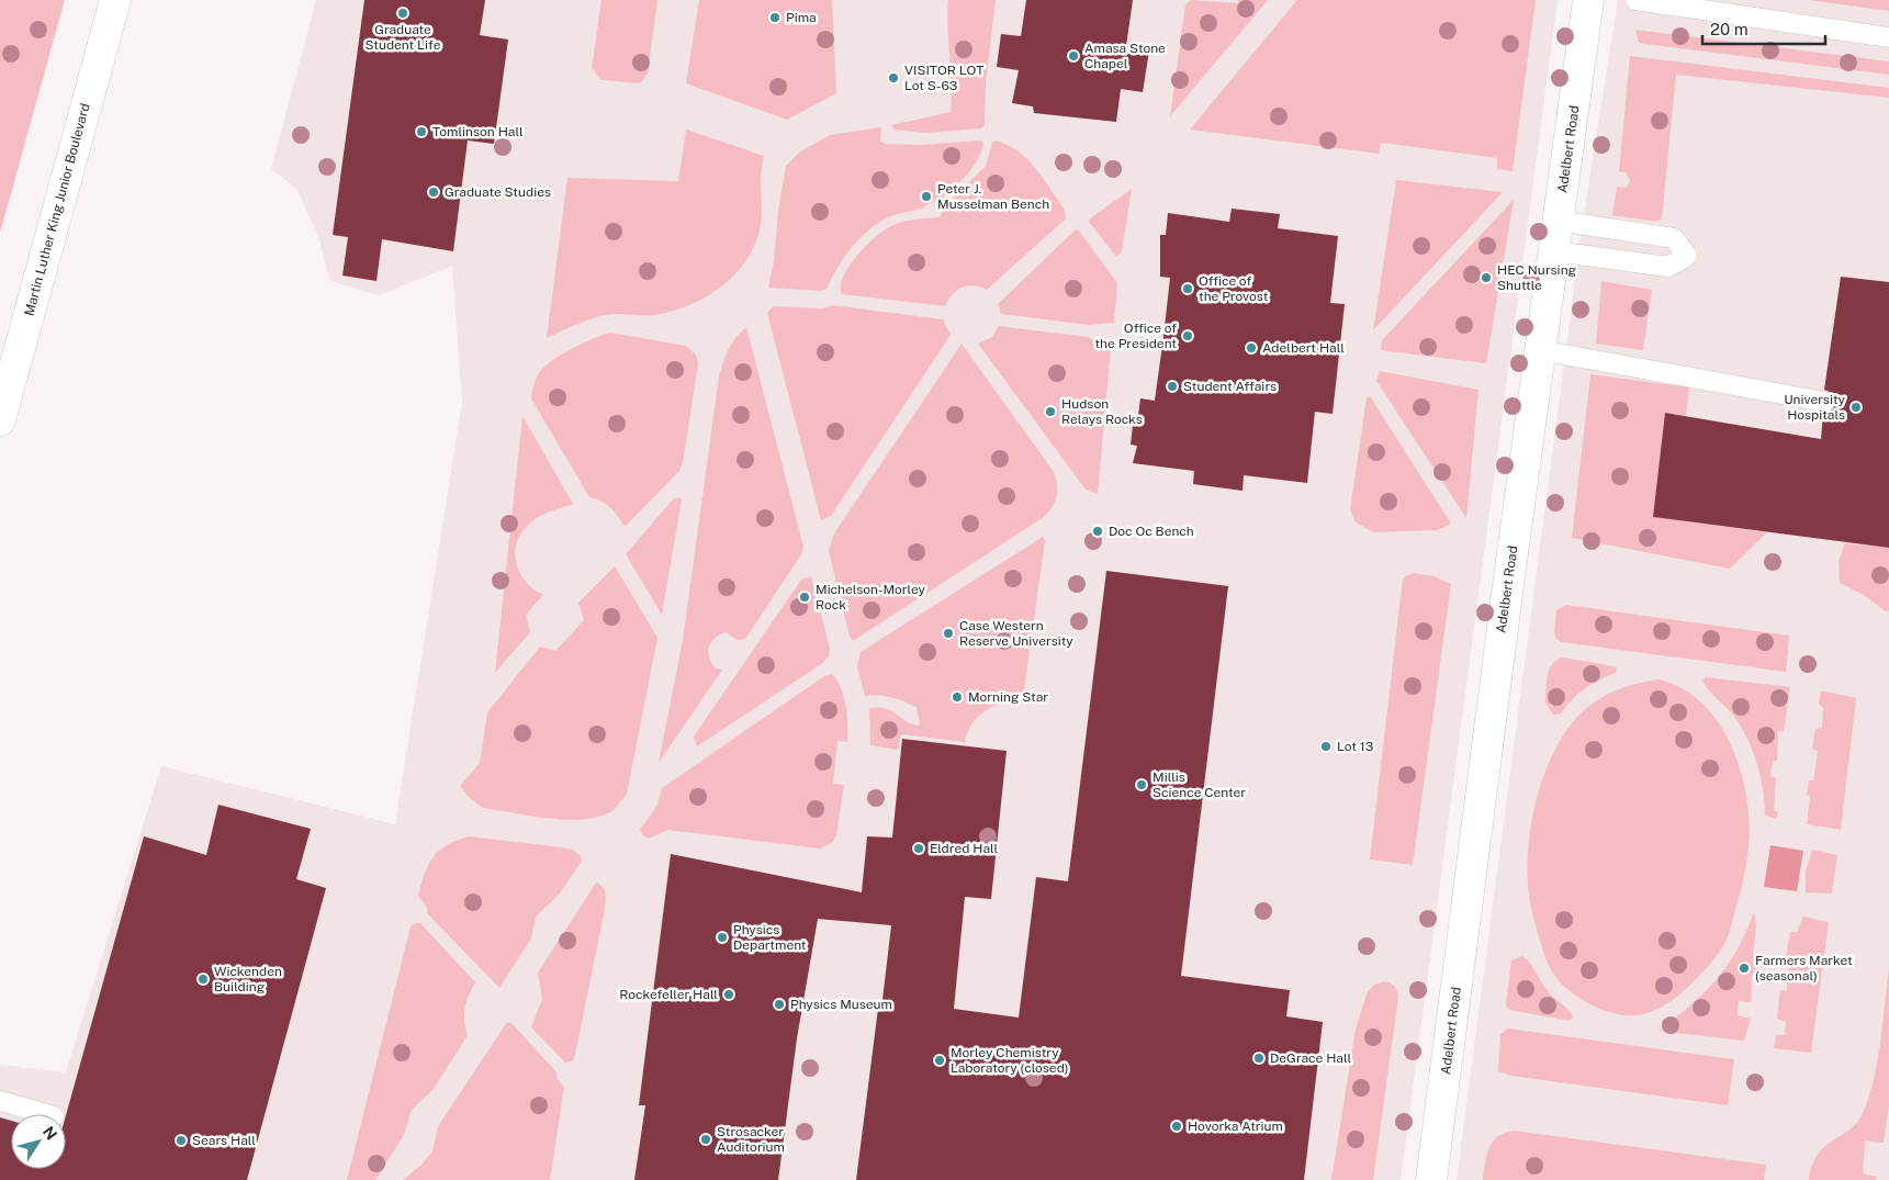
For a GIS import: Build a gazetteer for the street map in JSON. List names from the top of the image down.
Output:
{
  "streets": {
    "street": ["Adelbert Road", "Martin Luther King Junior Boulevard"]
  },
  "places": [
    "Graduate Student Life",
    "Pima",
    "Amasa Stone Chapel",
    "VISITOR LOT Lot S-63",
    "Tomlinson Hall",
    "Graduate Studies",
    "Peter J. Musselman Bench",
    "HEC Nursing Shuttle",
    "Office of the Provost",
    "Office of the President",
    "Adelbert Hall",
    "Student Affairs",
    "University Hospitals",
    "Hudson Relays Rocks",
    "Doc Oc Bench",
    "Michelson-Morley Rock",
    "Case Western Reserve University",
    "Morning Star",
    "Lot 13",
    "Millis Science Center",
    "Eldred Hall",
    "Physics Department",
    "Farmers Market (seasonal)",
    "Wickenden Building",
    "Rockefeller Hall",
    "Physics Museum",
    "DeGrace Hall",
    "Morley Chemistry Laboratory (closed)",
    "Hovorka Atrium",
    "Strosacker Auditorium",
    "Sears Hall"
  ],
  "scale_bar": "20 m",
  "north": "top right"
}
